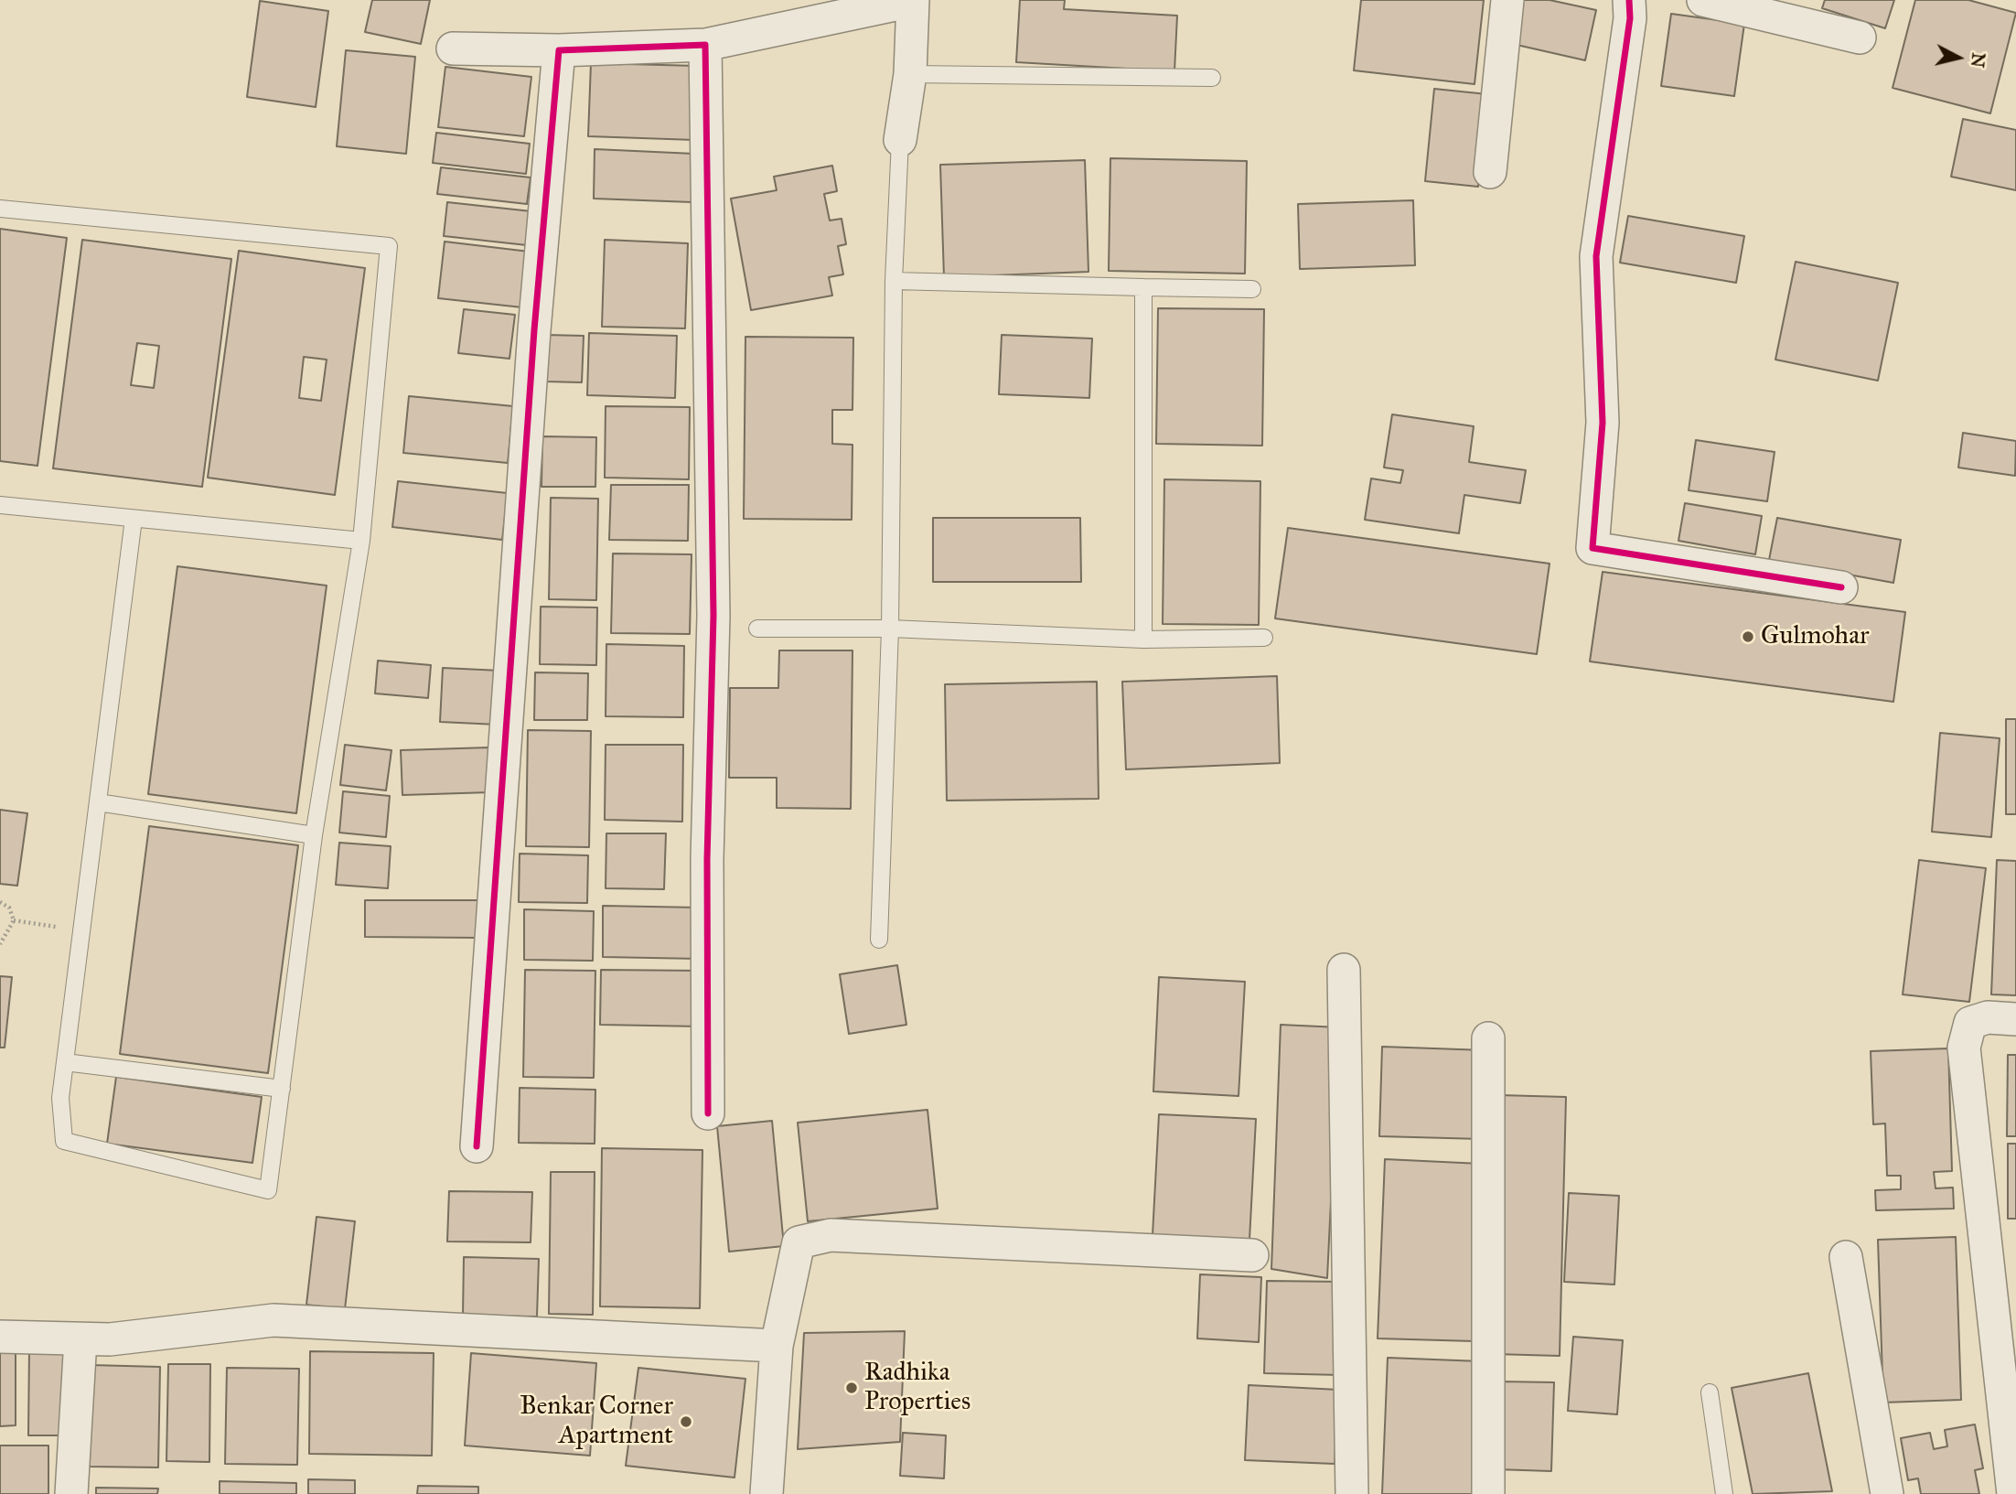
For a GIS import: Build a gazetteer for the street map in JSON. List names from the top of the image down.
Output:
{
  "places": ["Gulmohar", "Radhika Properties", "Benkar Corner Apartment"],
  "north": "right"
}
